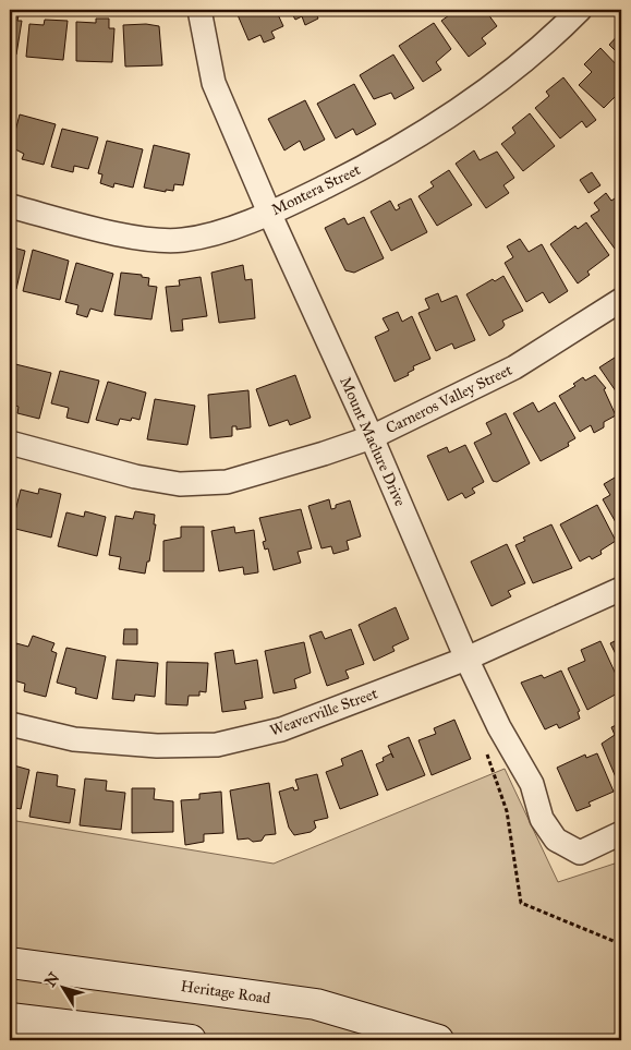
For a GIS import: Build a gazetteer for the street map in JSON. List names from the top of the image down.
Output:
{
  "streets": {
    "main road": ["Heritage Road"],
    "street": [
      "Montera Street",
      "Carneros Valley Street",
      "Mount Maclure Drive",
      "Weaverville Street"
    ]
  },
  "crossings": [
    ["Montera Street", "Mount Maclure Drive"],
    ["Carneros Valley Street", "Mount Maclure Drive"],
    ["Mount Maclure Drive", "Weaverville Street"]
  ],
  "north": "top left"
}
